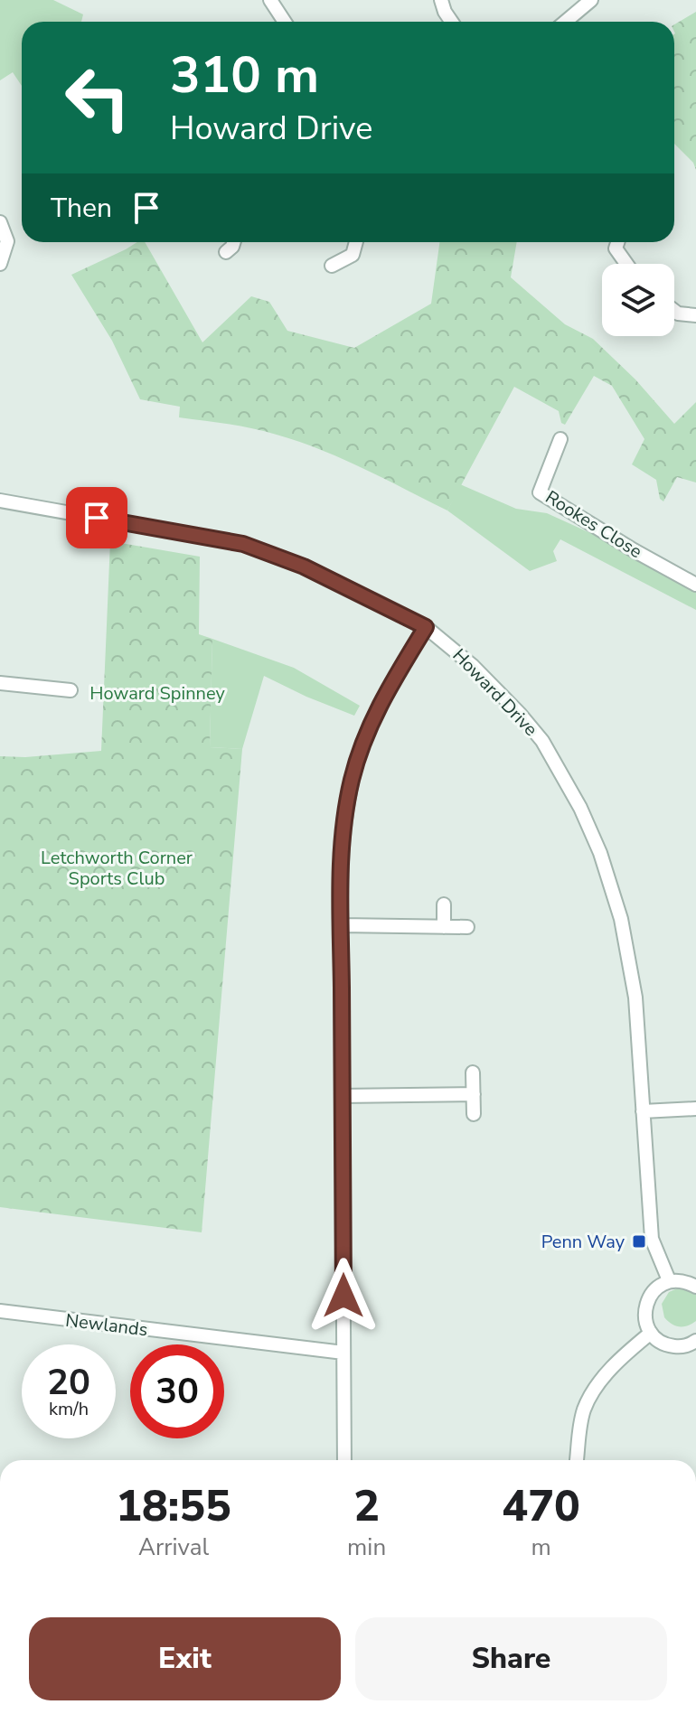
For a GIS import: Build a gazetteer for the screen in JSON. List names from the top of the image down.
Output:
{
  "streets": {
    "street": ["Rookes Close", "Howard Drive", "Newlands"]
  },
  "parks": ["Howard Spinney", "Letchworth Corner Sports Club"],
  "places": {
    "transit": ["Penn Way"]
  },
  "page": {
    "turn": ["310 m", "Howard Drive"],
    "then": "Then",
    "speed": "20 km/h",
    "limit": "30",
    "eta": [
      "18:55",
      "Arrival",
      "2",
      "min",
      "470",
      "m"
    ],
    "buttons": ["Exit", "Share"]
  }
}
